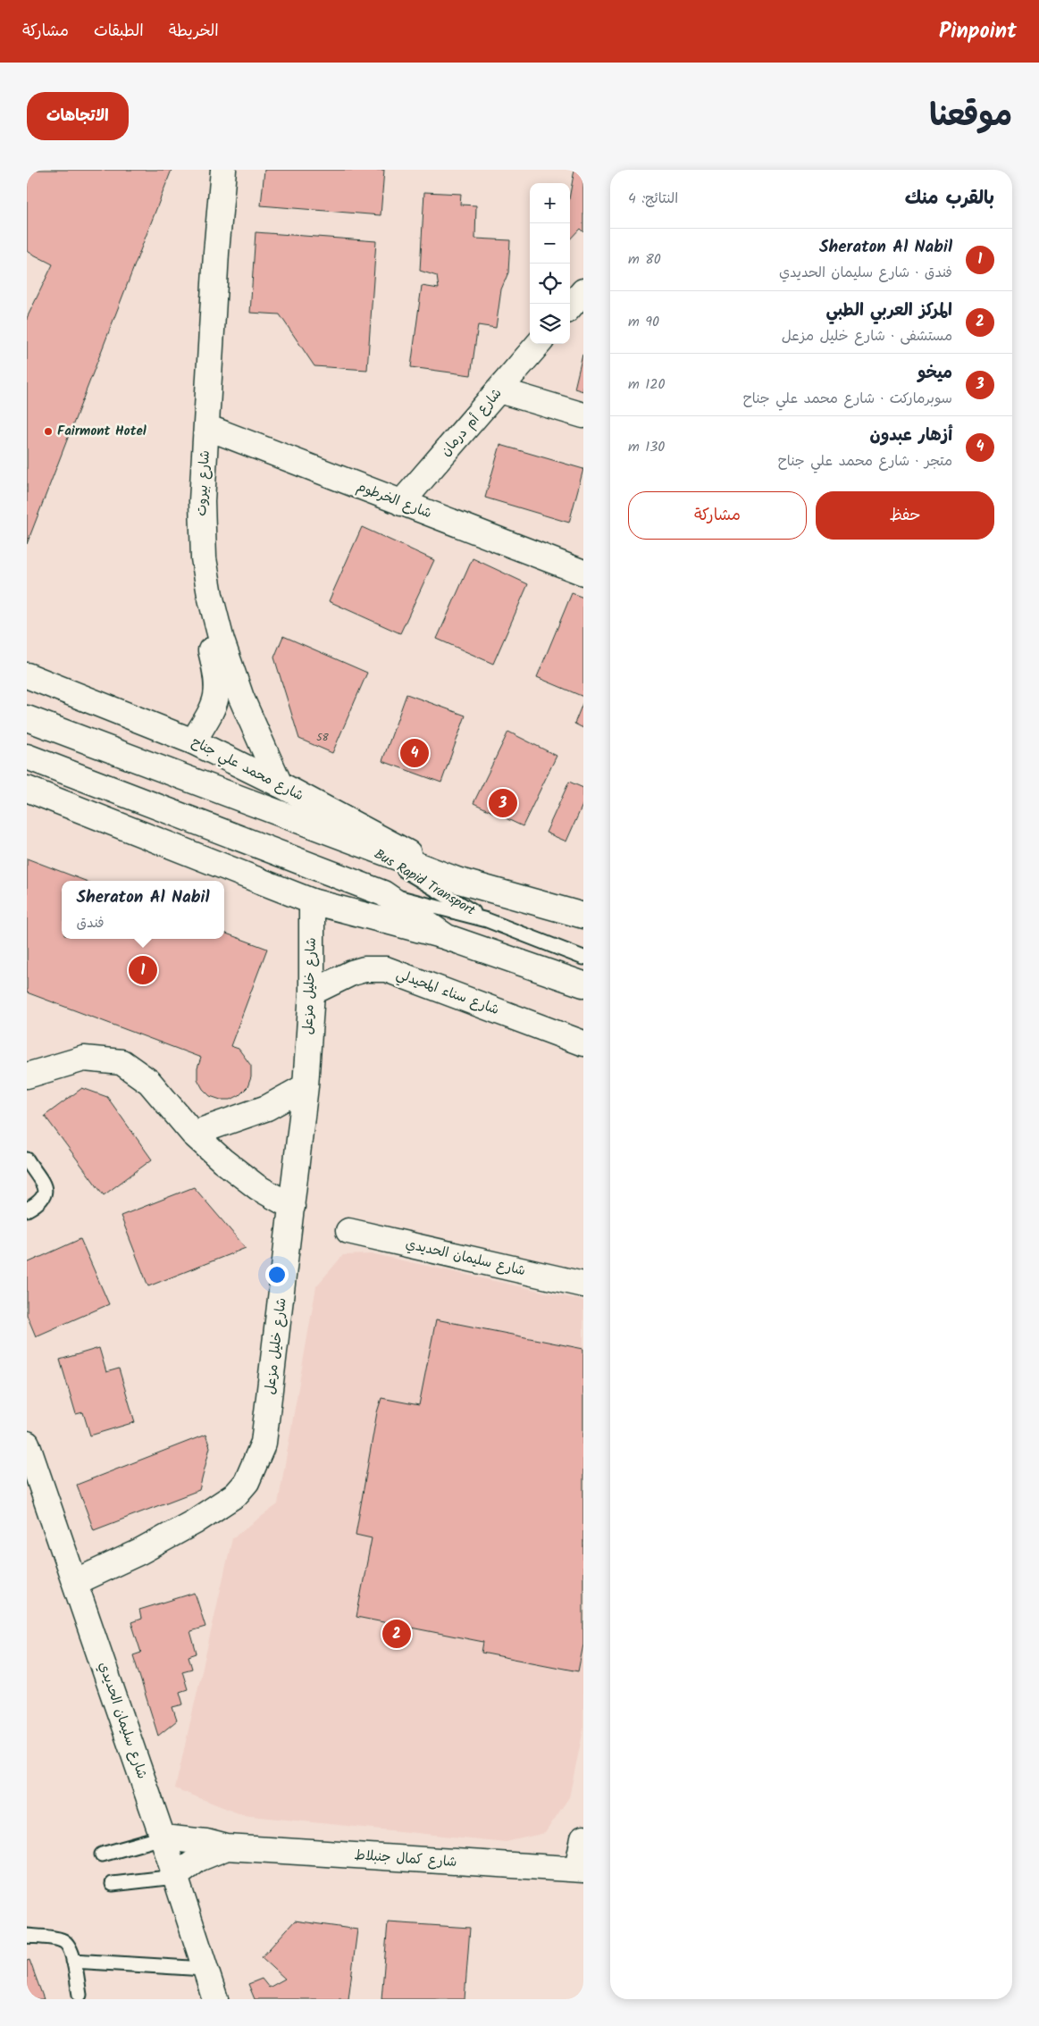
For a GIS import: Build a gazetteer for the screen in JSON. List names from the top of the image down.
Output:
{
  "streets": {
    "street": [
      "شارع أم درمان",
      "شارع بيروت",
      "شارع الخرطوم",
      "شارع محمد علي جناح",
      "شارع خليل مزعل",
      "شارع سناء المحيدلي",
      "شارع سليمان الحديدي",
      "شارع كمال جنبلاط"
    ],
    "lane": ["Bus Rapid Transport"]
  },
  "crossings": [
    ["شارع أم درمان", "شارع الخرطوم"],
    ["شارع بيروت", "شارع الخرطوم"],
    ["شارع بيروت", "شارع محمد علي جناح"],
    ["شارع محمد علي جناح", "Bus Rapid Transport"],
    ["شارع خليل مزعل", "شارع سناء المحيدلي"],
    ["شارع خليل مزعل", "شارع سليمان الحديدي"],
    ["شارع سليمان الحديدي", "شارع كمال جنبلاط"]
  ],
  "places": ["Fairmont Hotel"],
  "house_numbers": ["58"],
  "page": {
    "header": "Pinpoint",
    "nav": ["الخريطة", "الطبقات", "مشاركة"],
    "title": "موقعنا",
    "buttons": [
      "الاتجاهات",
      ["حفظ", "مشاركة"]
    ],
    "heading": ["بالقرب منك", "النتائج: 4"],
    "map_buttons": ["+", "−"],
    "list": [
      {
        "mark": "1",
        "name": "Sheraton Al Nabil",
        "note": "فندق · شارع سليمان الحديدي",
        "value": "80 m"
      },
      {
        "mark": "2",
        "name": "المركز العربي الطبي",
        "note": "مستشفى · شارع خليل مزعل",
        "value": "90 m"
      },
      {
        "mark": "3",
        "name": "ميخو",
        "note": "سوبرماركت · شارع محمد علي جناح",
        "value": "120 m"
      },
      {
        "mark": "4",
        "name": "أزهار عبدون",
        "note": "متجر · شارع محمد علي جناح",
        "value": "130 m"
      }
    ],
    "pins": [
      "4",
      "3",
      "1",
      "2"
    ],
    "popup": ["Sheraton Al Nabil", "فندق"]
  }
}
